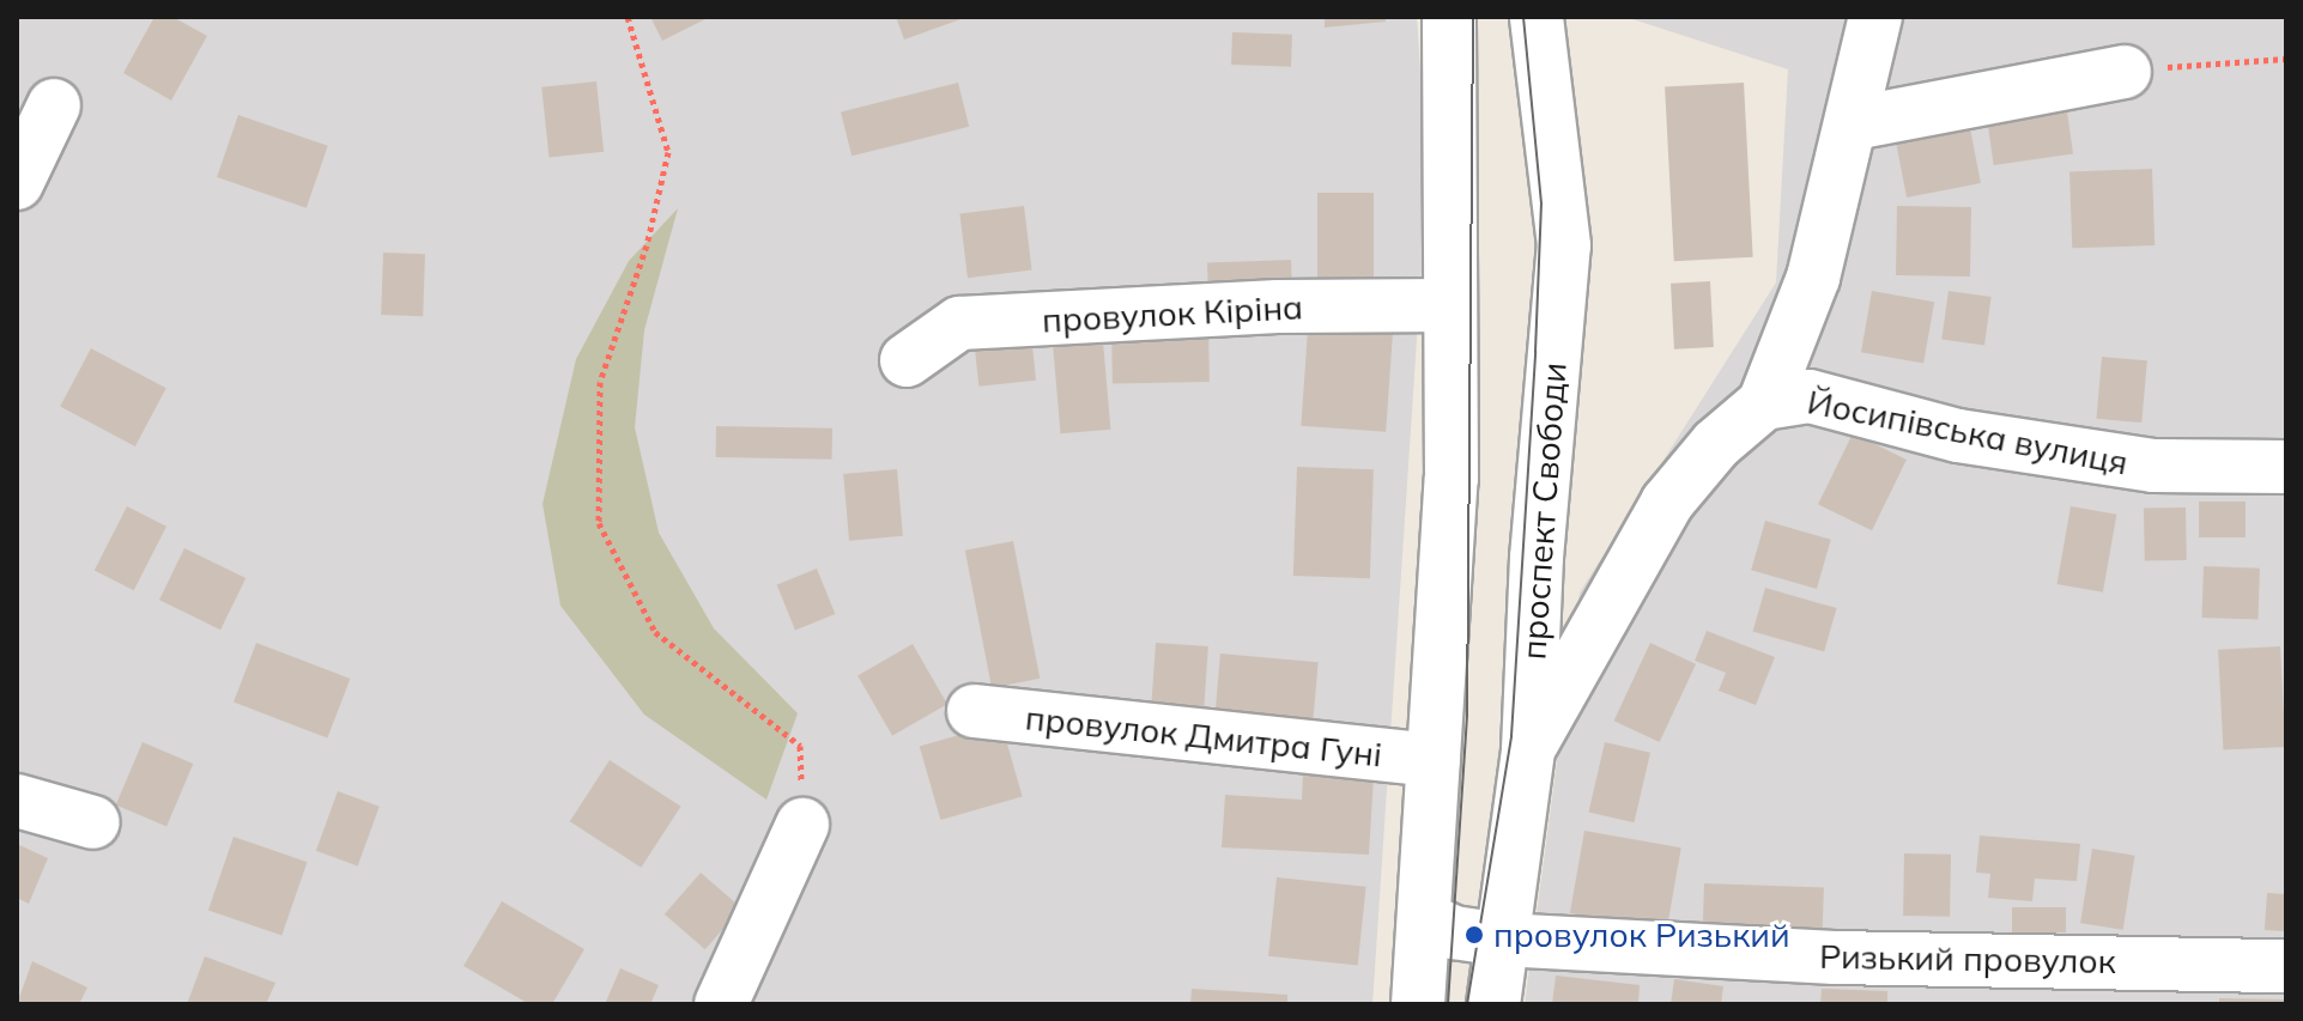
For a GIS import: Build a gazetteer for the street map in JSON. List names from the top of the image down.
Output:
{
  "streets": {
    "street": [
      "провулок Кіріна",
      "Йосипівська вулиця",
      "проспект Свободи",
      "провулок Дмитра Гуні",
      "Ризький провулок"
    ]
  },
  "crossings": [
    ["проспект Свободи", "Ризький провулок"]
  ],
  "places": ["провулок Ризький"]
}
